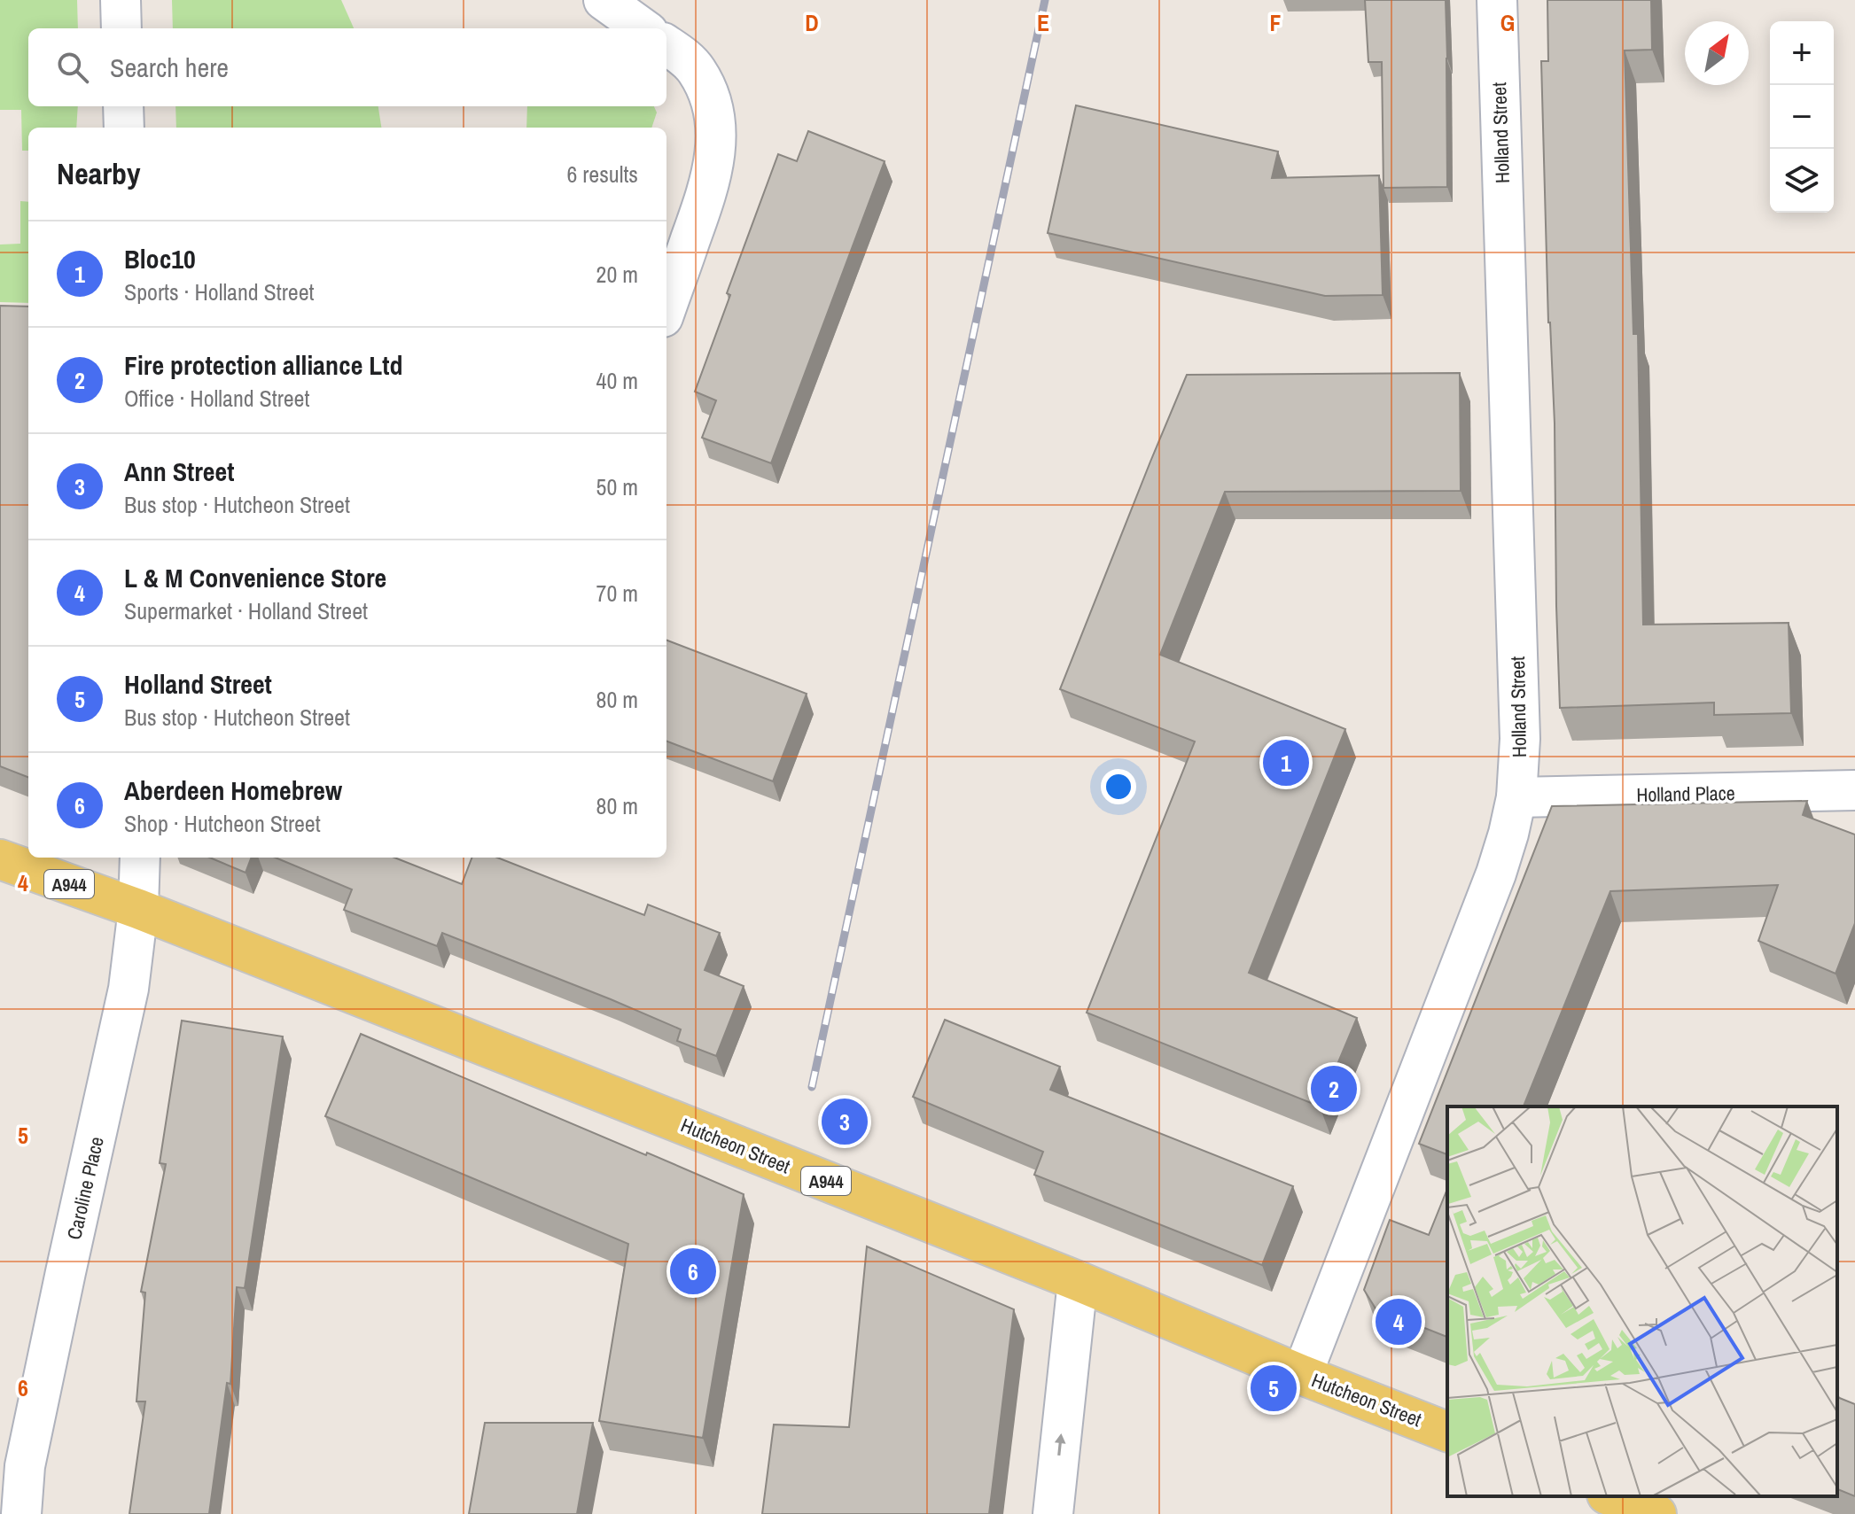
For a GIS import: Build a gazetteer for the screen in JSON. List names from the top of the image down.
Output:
{
  "streets": {
    "main road": ["A944", "Hutcheon Street"],
    "street": ["Holland Street", "Holland Place", "Caroline Place"]
  },
  "crossings": [
    ["Holland Street", "Holland Place"],
    ["Holland Street", "Hutcheon Street"],
    ["A944", "Hutcheon Street"],
    ["A944", "Caroline Place"],
    ["Hutcheon Street", "Caroline Place"]
  ],
  "north": "top right",
  "page": {
    "map_buttons": ["+", "−"],
    "search": "Search here",
    "heading": ["Nearby", "6 results"],
    "list": [
      {
        "mark": "1",
        "name": "Bloc10",
        "note": "Sports · Holland Street",
        "value": "20 m"
      },
      {
        "mark": "2",
        "name": "Fire protection alliance Ltd",
        "note": "Office · Holland Street",
        "value": "40 m"
      },
      {
        "mark": "3",
        "name": "Ann Street",
        "note": "Bus stop · Hutcheon Street",
        "value": "50 m"
      },
      {
        "mark": "4",
        "name": "L & M Convenience Store",
        "note": "Supermarket · Holland Street",
        "value": "70 m"
      },
      {
        "mark": "5",
        "name": "Holland Street",
        "note": "Bus stop · Hutcheon Street",
        "value": "80 m"
      },
      {
        "mark": "6",
        "name": "Aberdeen Homebrew",
        "note": "Shop · Hutcheon Street",
        "value": "80 m"
      }
    ],
    "pins": [
      "1",
      "2",
      "3",
      "6",
      "4",
      "5"
    ]
  },
  "grid": {
    "columns": [
      "D",
      "E",
      "F",
      "G"
    ],
    "rows": ["4", "5", "6"]
  }
}
